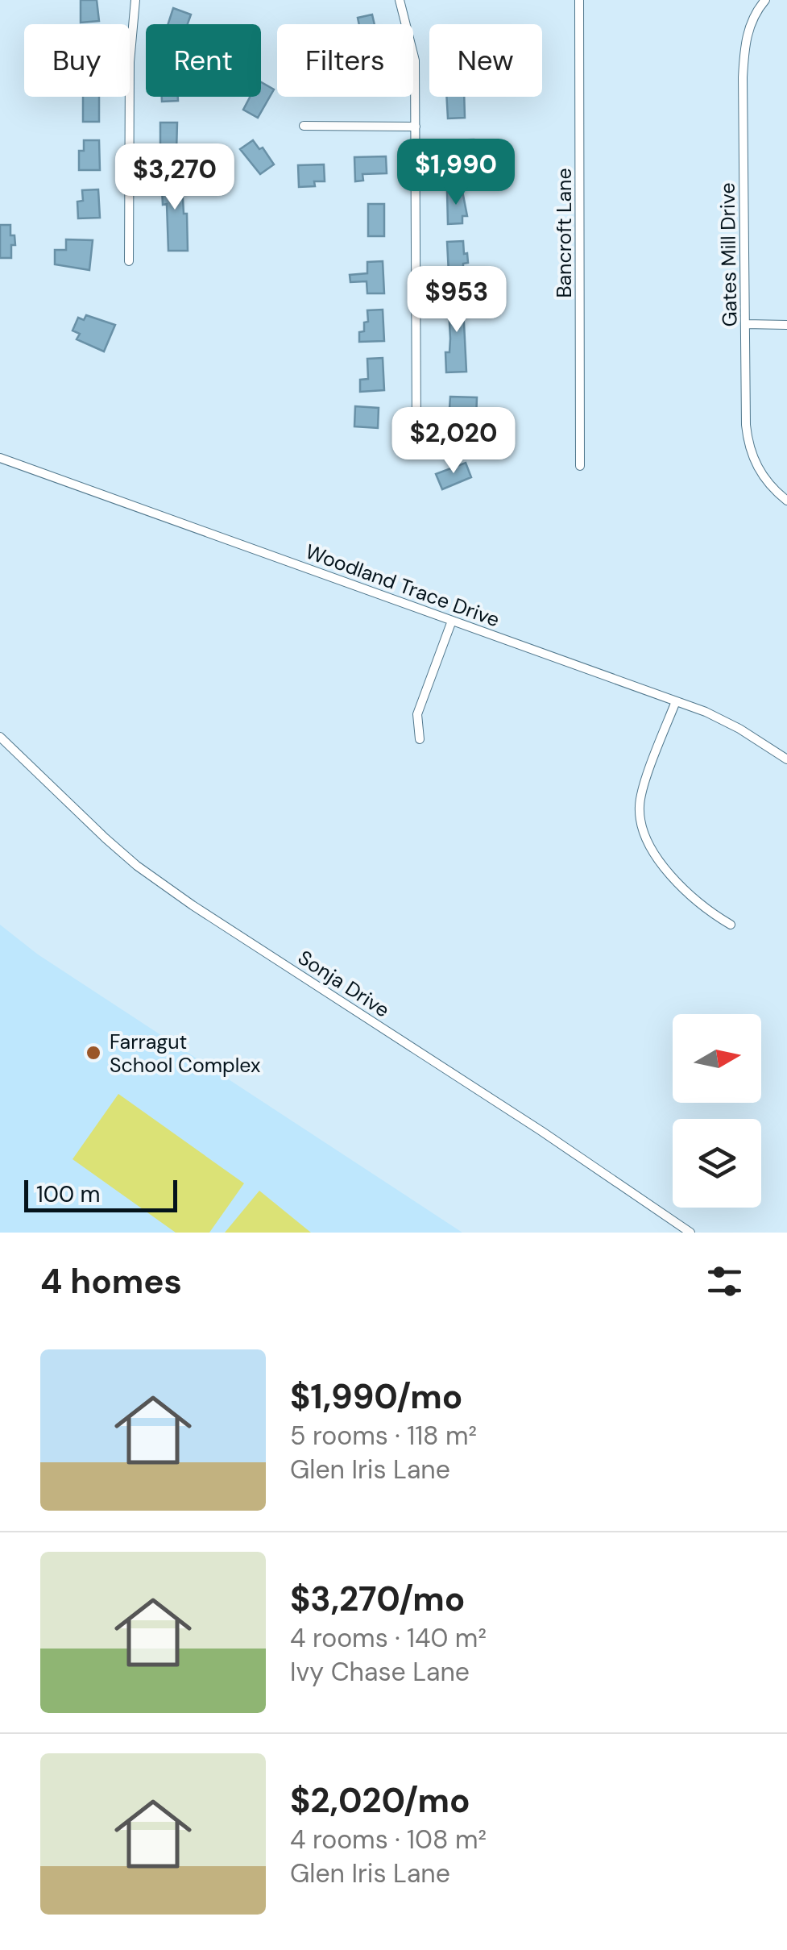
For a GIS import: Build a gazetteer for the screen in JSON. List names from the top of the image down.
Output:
{
  "streets": {
    "street": [
      "Bancroft Lane",
      "Gates Mill Drive",
      "Woodland Trace Drive",
      "Sonja Drive"
    ]
  },
  "places": ["Farragut School Complex"],
  "scale_bar": "100 m",
  "north": "right",
  "page": {
    "chip": [
      "Buy",
      "Rent",
      "Filters",
      "New"
    ],
    "price": [
      "$1,990",
      "$3,270",
      "$953",
      "$2,020"
    ],
    "scale": "100 m",
    "heading": "4 homes",
    "list": [
      {
        "name": "$1,990/mo",
        "note": "5 rooms · 118 m² · Glen Iris Lane"
      },
      {
        "name": "$3,270/mo",
        "note": "4 rooms · 140 m² · Ivy Chase Lane"
      },
      {
        "name": "$2,020/mo",
        "note": "4 rooms · 108 m² · Glen Iris Lane"
      }
    ]
  }
}
